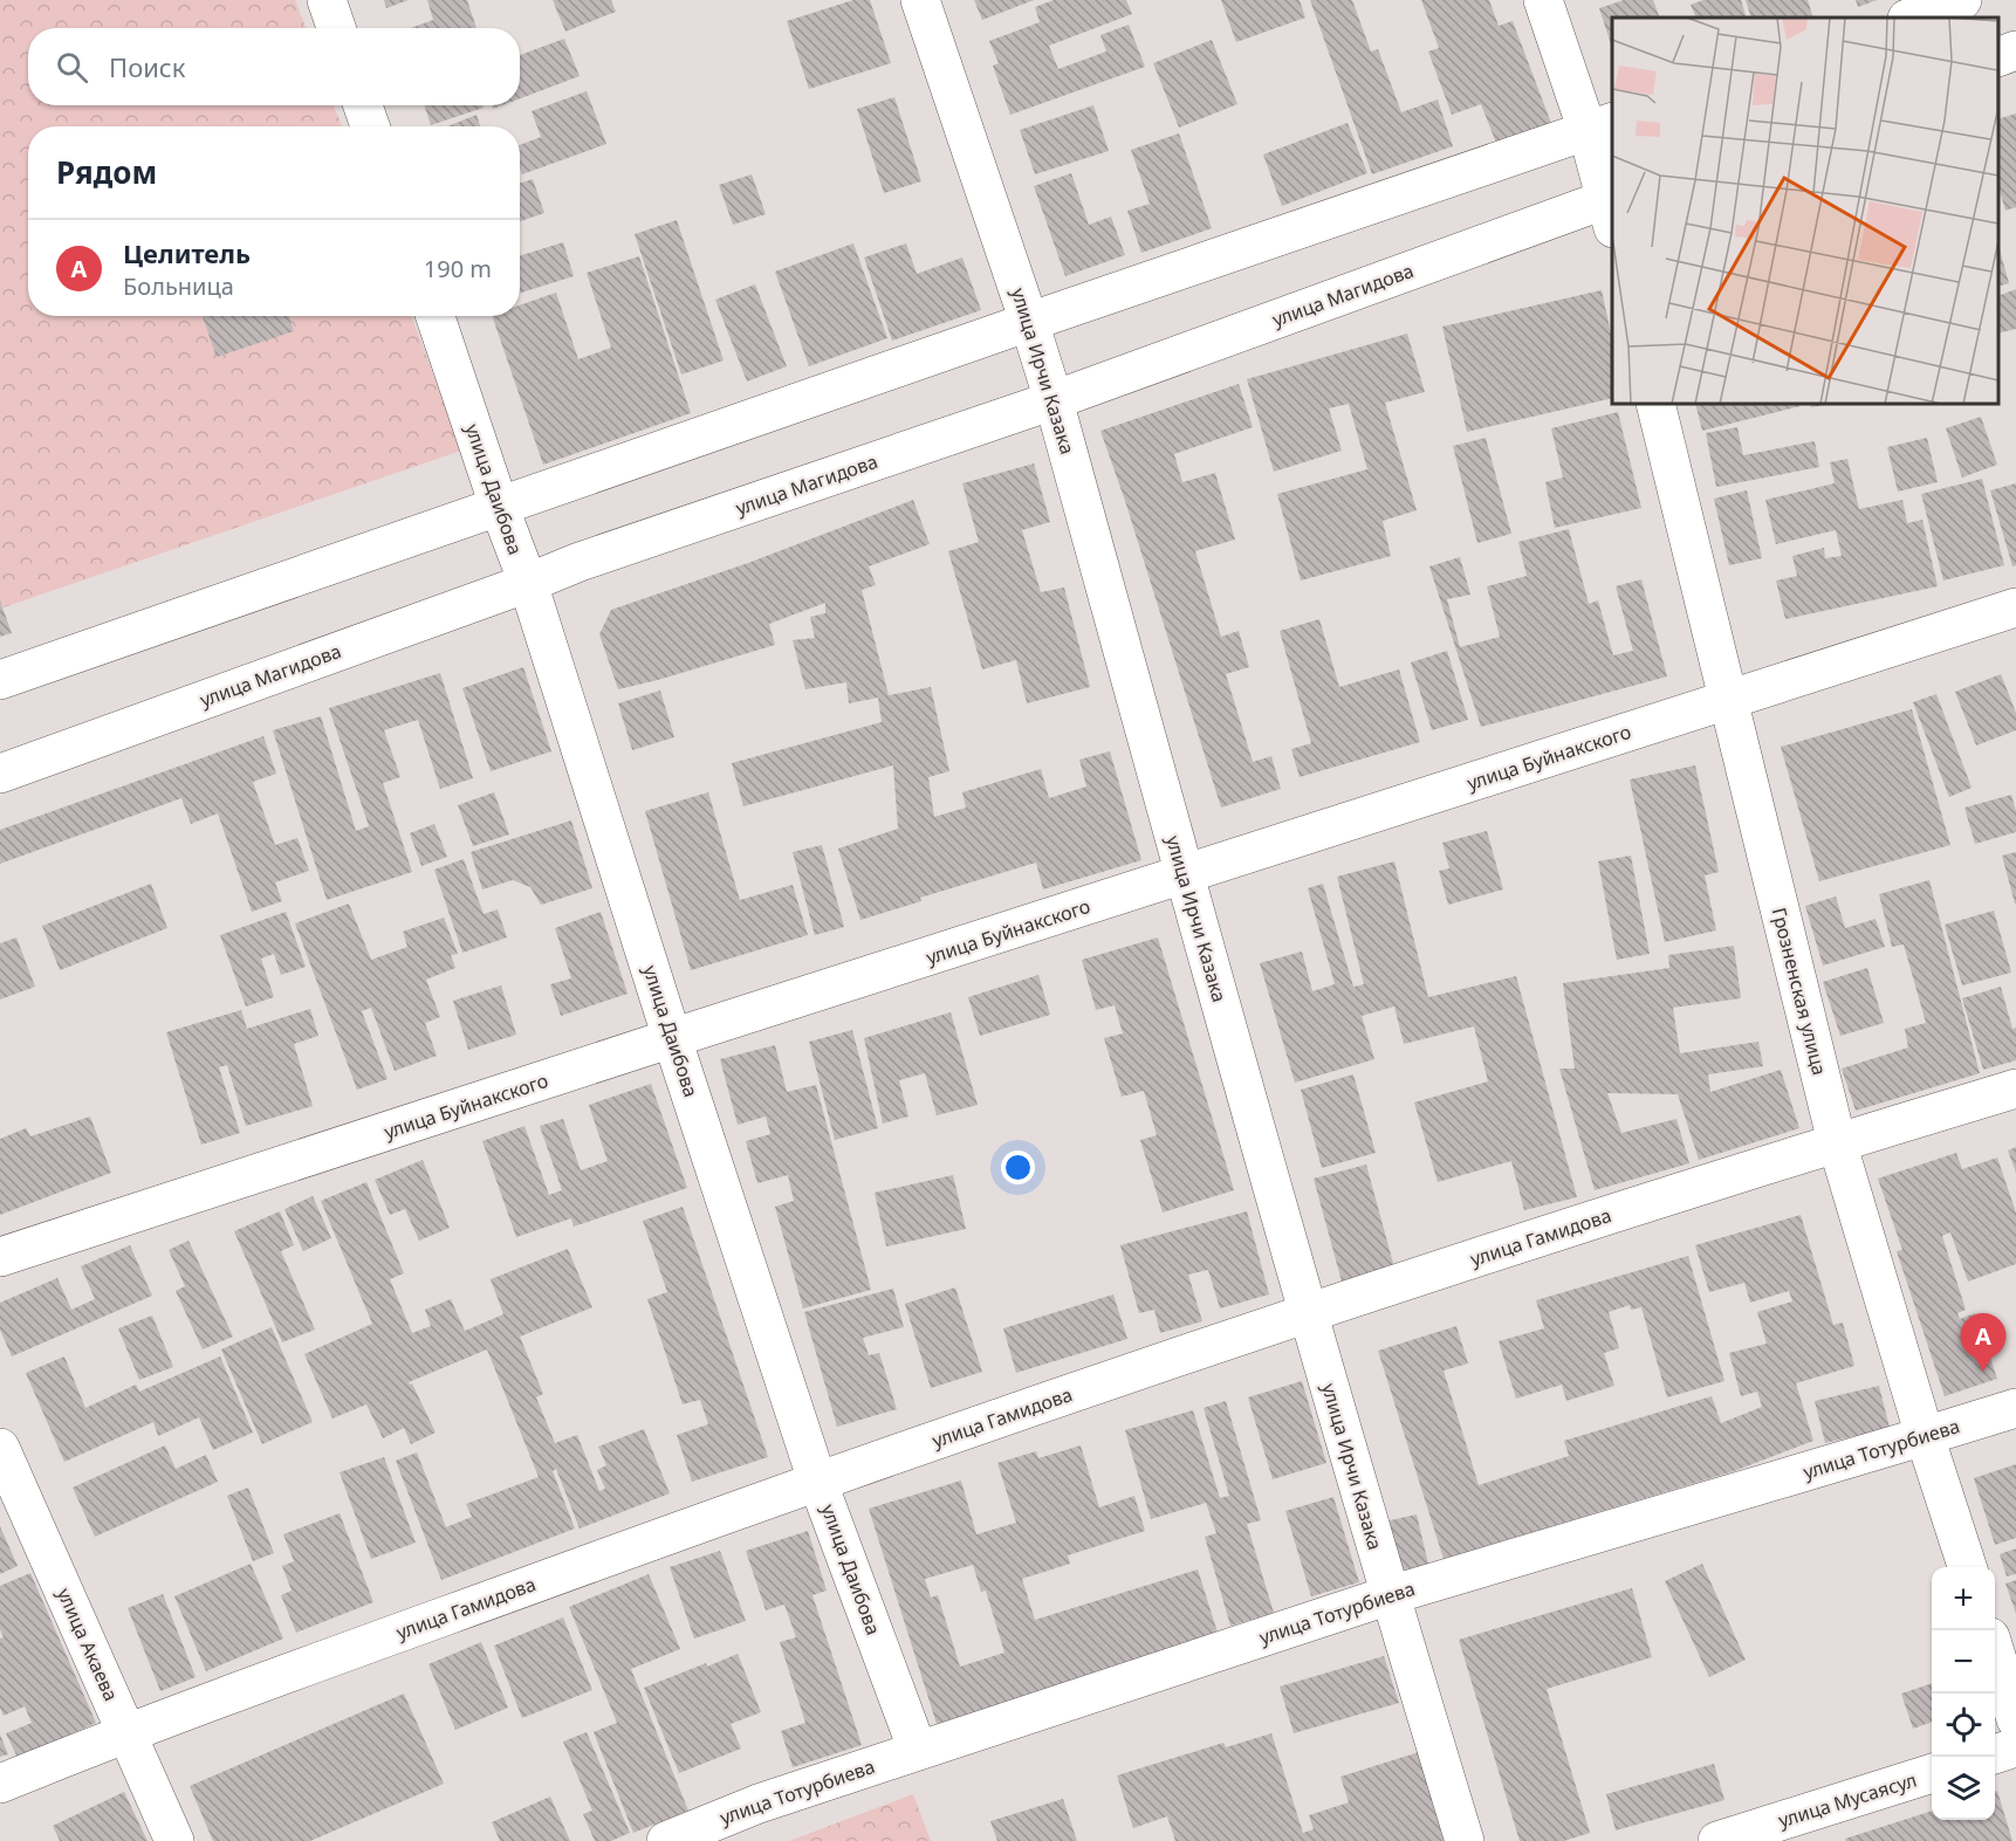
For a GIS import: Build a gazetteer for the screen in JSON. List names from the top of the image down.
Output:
{
  "streets": {
    "street": [
      "улица Магидова",
      "улица Ирчи Казака",
      "улица Даибова",
      "улица Буйнакского",
      "Грозненская улица",
      "улица Гамидова",
      "улица Тотурбиева",
      "улица Акаева",
      "улица Мусаясул"
    ]
  },
  "crossings": [
    ["улица Магидова", "улица Ирчи Казака"],
    ["улица Магидова", "улица Даибова"],
    ["улица Ирчи Казака", "улица Буйнакского"],
    ["улица Ирчи Казака", "улица Гамидова"],
    ["улица Ирчи Казака", "улица Тотурбиева"],
    ["улица Даибова", "улица Буйнакского"],
    ["улица Даибова", "улица Гамидова"],
    ["улица Даибова", "улица Тотурбиева"],
    ["улица Буйнакского", "Грозненская улица"],
    ["Грозненская улица", "улица Гамидова"],
    ["Грозненская улица", "улица Тотурбиева"],
    ["улица Гамидова", "улица Акаева"]
  ],
  "page": {
    "search": "Поиск",
    "heading": "Рядом",
    "list": [
      {
        "mark": "A",
        "name": "Целитель",
        "note": "Больница",
        "value": "190 m"
      }
    ],
    "pins": "A",
    "map_buttons": ["+", "−"]
  }
}
